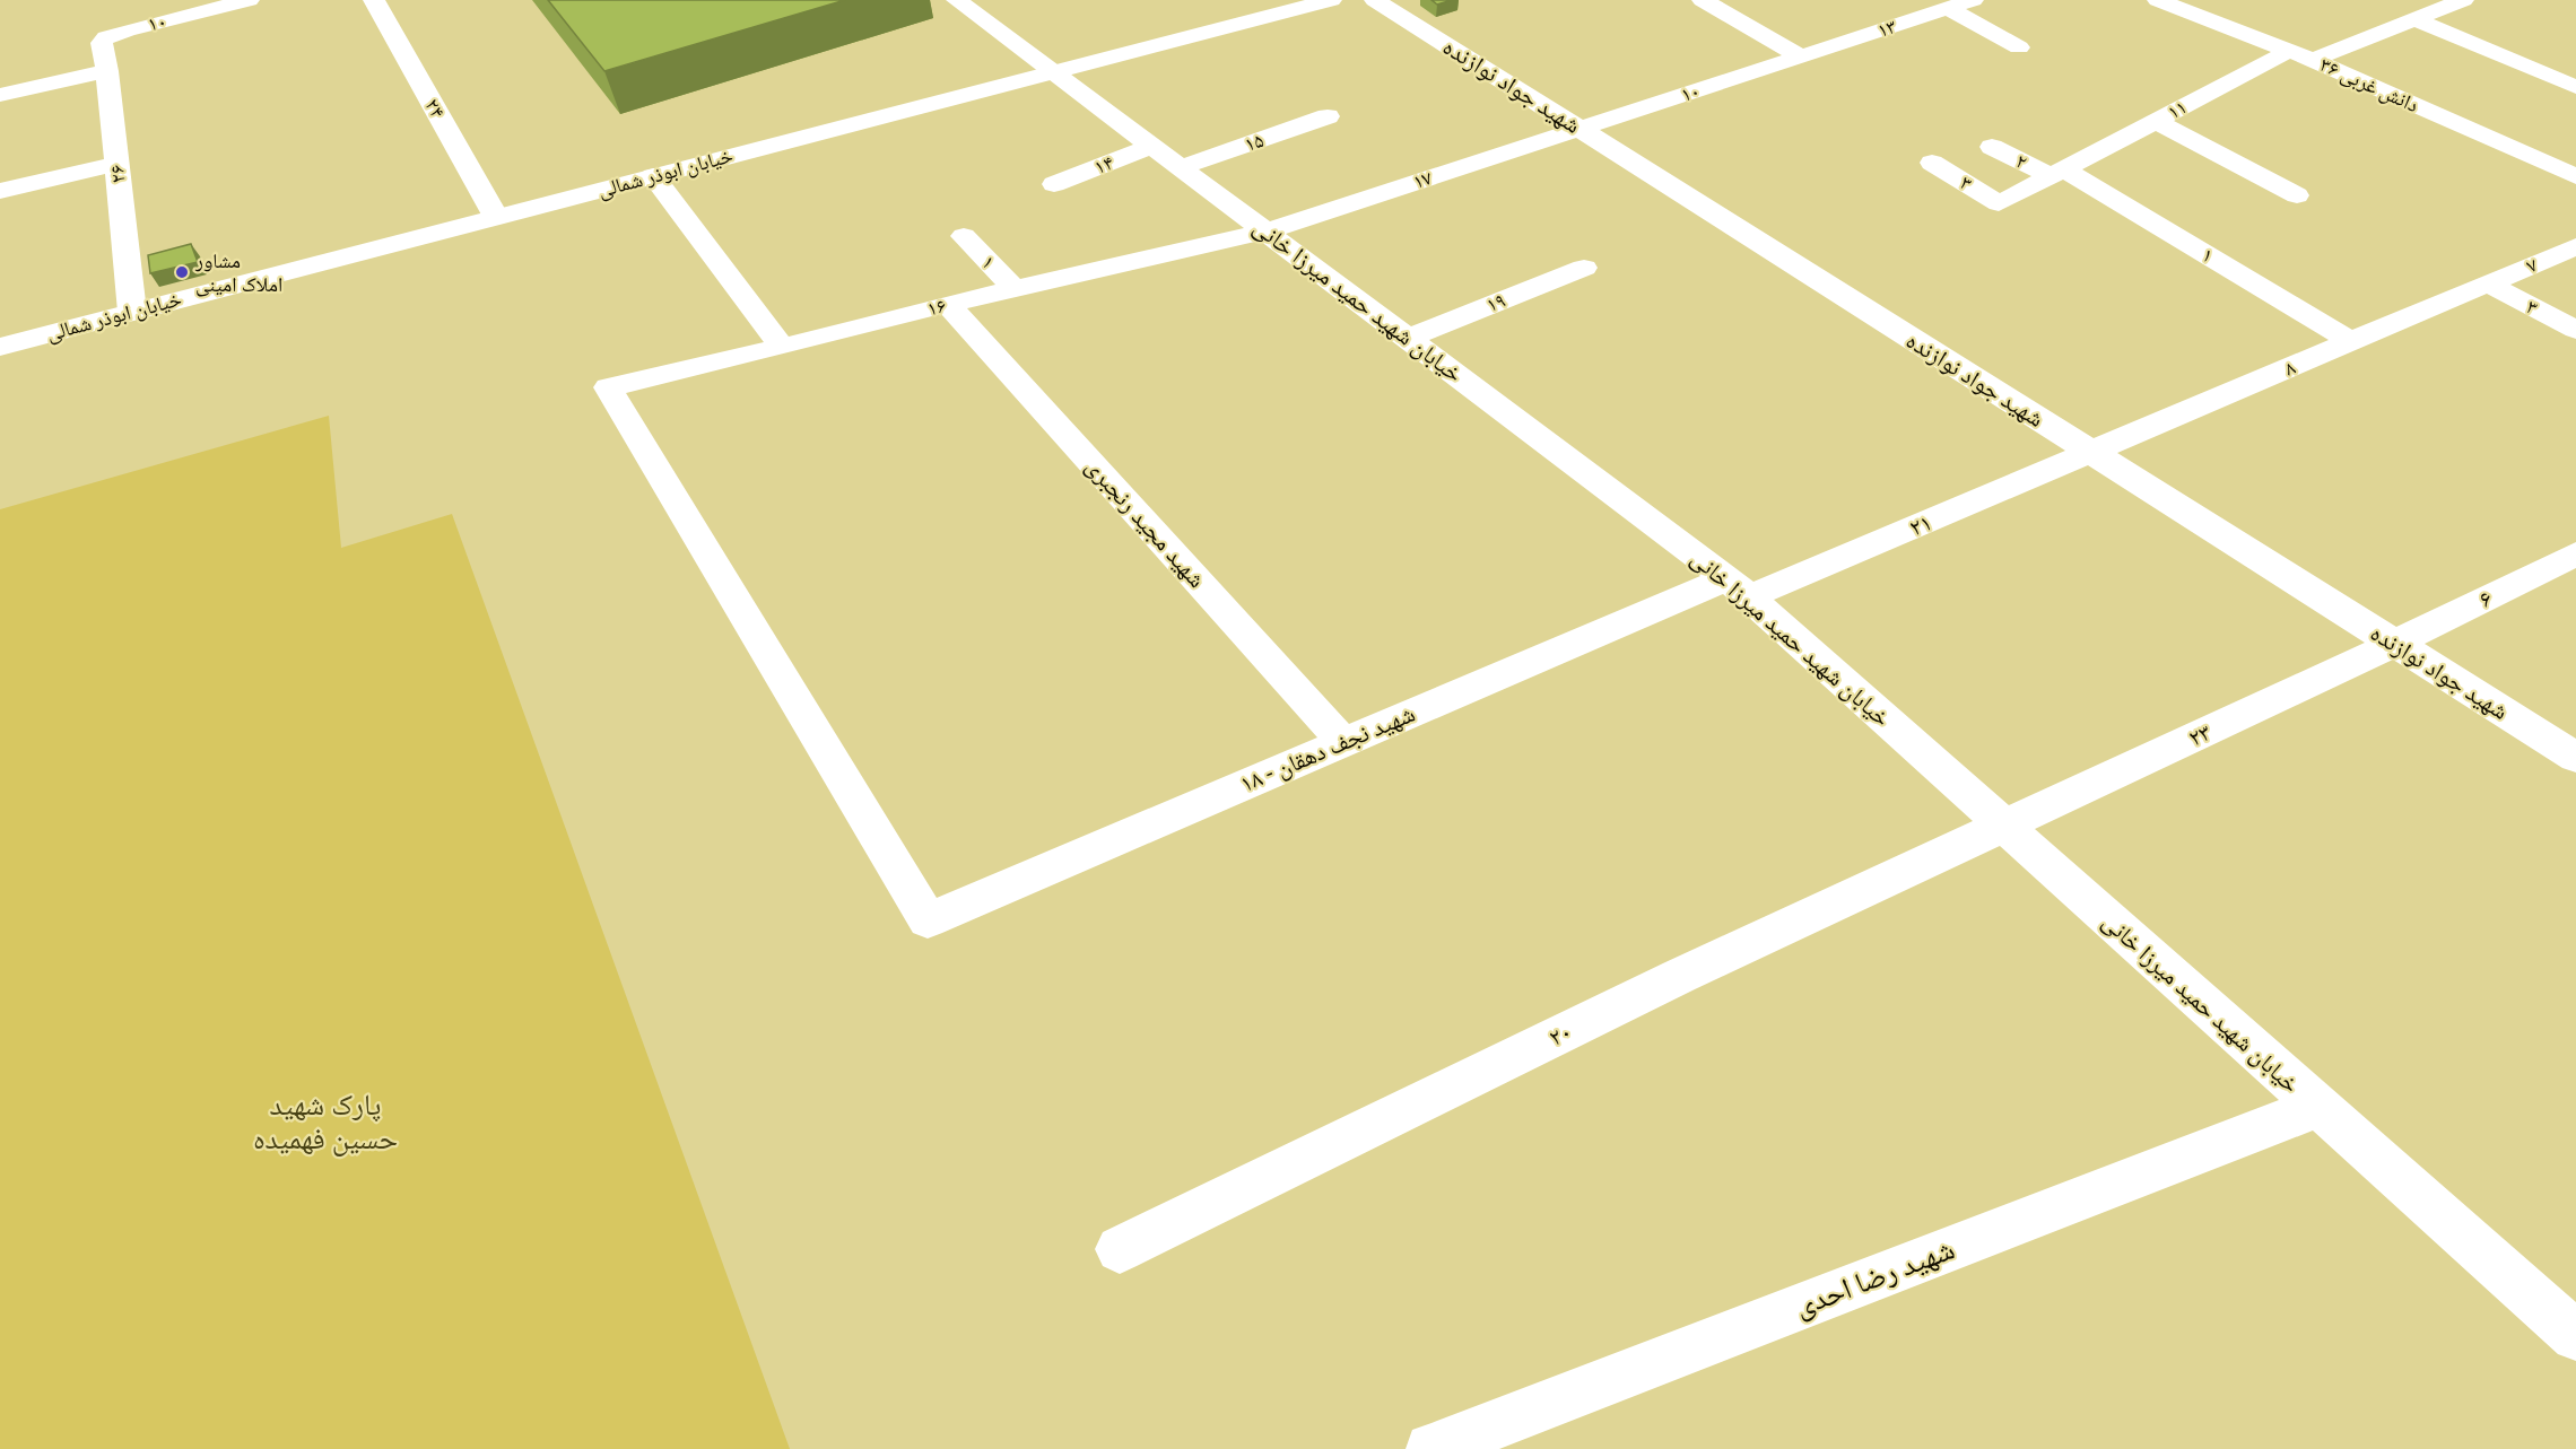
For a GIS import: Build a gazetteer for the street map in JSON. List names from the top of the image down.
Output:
{
  "streets": {
    "street": [
      "۱۰",
      "۱۳",
      "دانش غربی ۳۶",
      "شهید جواد نوازنده",
      "۲۴",
      "۱۱",
      "۱۵",
      "۲",
      "۱۴",
      "خیابان ابوذر شمالی",
      "۲۶",
      "۱۷",
      "۳",
      "۱",
      "۷",
      "خیابان شهید حمید میرزا خانی",
      "۱۹",
      "۱۶",
      "۸",
      "شهید مجید رنجبری",
      "۲۱",
      "۶",
      "۲۳",
      "شهید نجف دهقان - ۱۸",
      "۲۰",
      "شهید رضا احدی"
    ]
  },
  "crossings": [
    ["۱۰", "۱۳"],
    ["۱۰", "شهید جواد نوازنده"],
    ["۱۰", "۲۶"],
    ["۱۰", "۱۷"],
    ["دانش غربی ۳۶", "۱۱"],
    ["شهید جواد نوازنده", "۱۷"],
    ["شهید جواد نوازنده", "۸"],
    ["شهید جواد نوازنده", "۲۱"],
    ["شهید جواد نوازنده", "۶"],
    ["شهید جواد نوازنده", "۲۳"],
    ["۲۴", "خیابان ابوذر شمالی"],
    ["۱۱", "۲"],
    ["۱۱", "۳"],
    ["۱۱", "۱"],
    ["۱۵", "خیابان شهید حمید میرزا خانی"],
    ["۲", "۱"],
    ["۱۴", "خیابان شهید حمید میرزا خانی"],
    ["خیابان ابوذر شمالی", "۲۶"],
    ["خیابان ابوذر شمالی", "خیابان شهید حمید میرزا خانی"],
    ["۱۷", "خیابان شهید حمید میرزا خانی"],
    ["۱۷", "۱۶"],
    ["۳", "۷"],
    ["۳", "۸"],
    ["۱", "۱۶"],
    ["۱", "۸"],
    ["۷", "۸"],
    ["خیابان شهید حمید میرزا خانی", "۱۹"],
    ["خیابان شهید حمید میرزا خانی", "۱۶"],
    ["خیابان شهید حمید میرزا خانی", "۲۱"],
    ["خیابان شهید حمید میرزا خانی", "۲۳"],
    ["خیابان شهید حمید میرزا خانی", "شهید نجف دهقان - ۱۸"],
    ["خیابان شهید حمید میرزا خانی", "۲۰"],
    ["خیابان شهید حمید میرزا خانی", "شهید رضا احدی"],
    ["۱۶", "شهید مجید رنجبری"],
    ["۱۶", "شهید نجف دهقان - ۱۸"],
    ["۸", "۲۱"],
    ["شهید مجید رنجبری", "شهید نجف دهقان - ۱۸"],
    ["۲۱", "شهید نجف دهقان - ۱۸"],
    ["۶", "۲۳"],
    ["۲۳", "۲۰"]
  ],
  "parks": ["پارک شهید حسین فهمیده"],
  "places": ["مشاور املاک امینی"]
}
